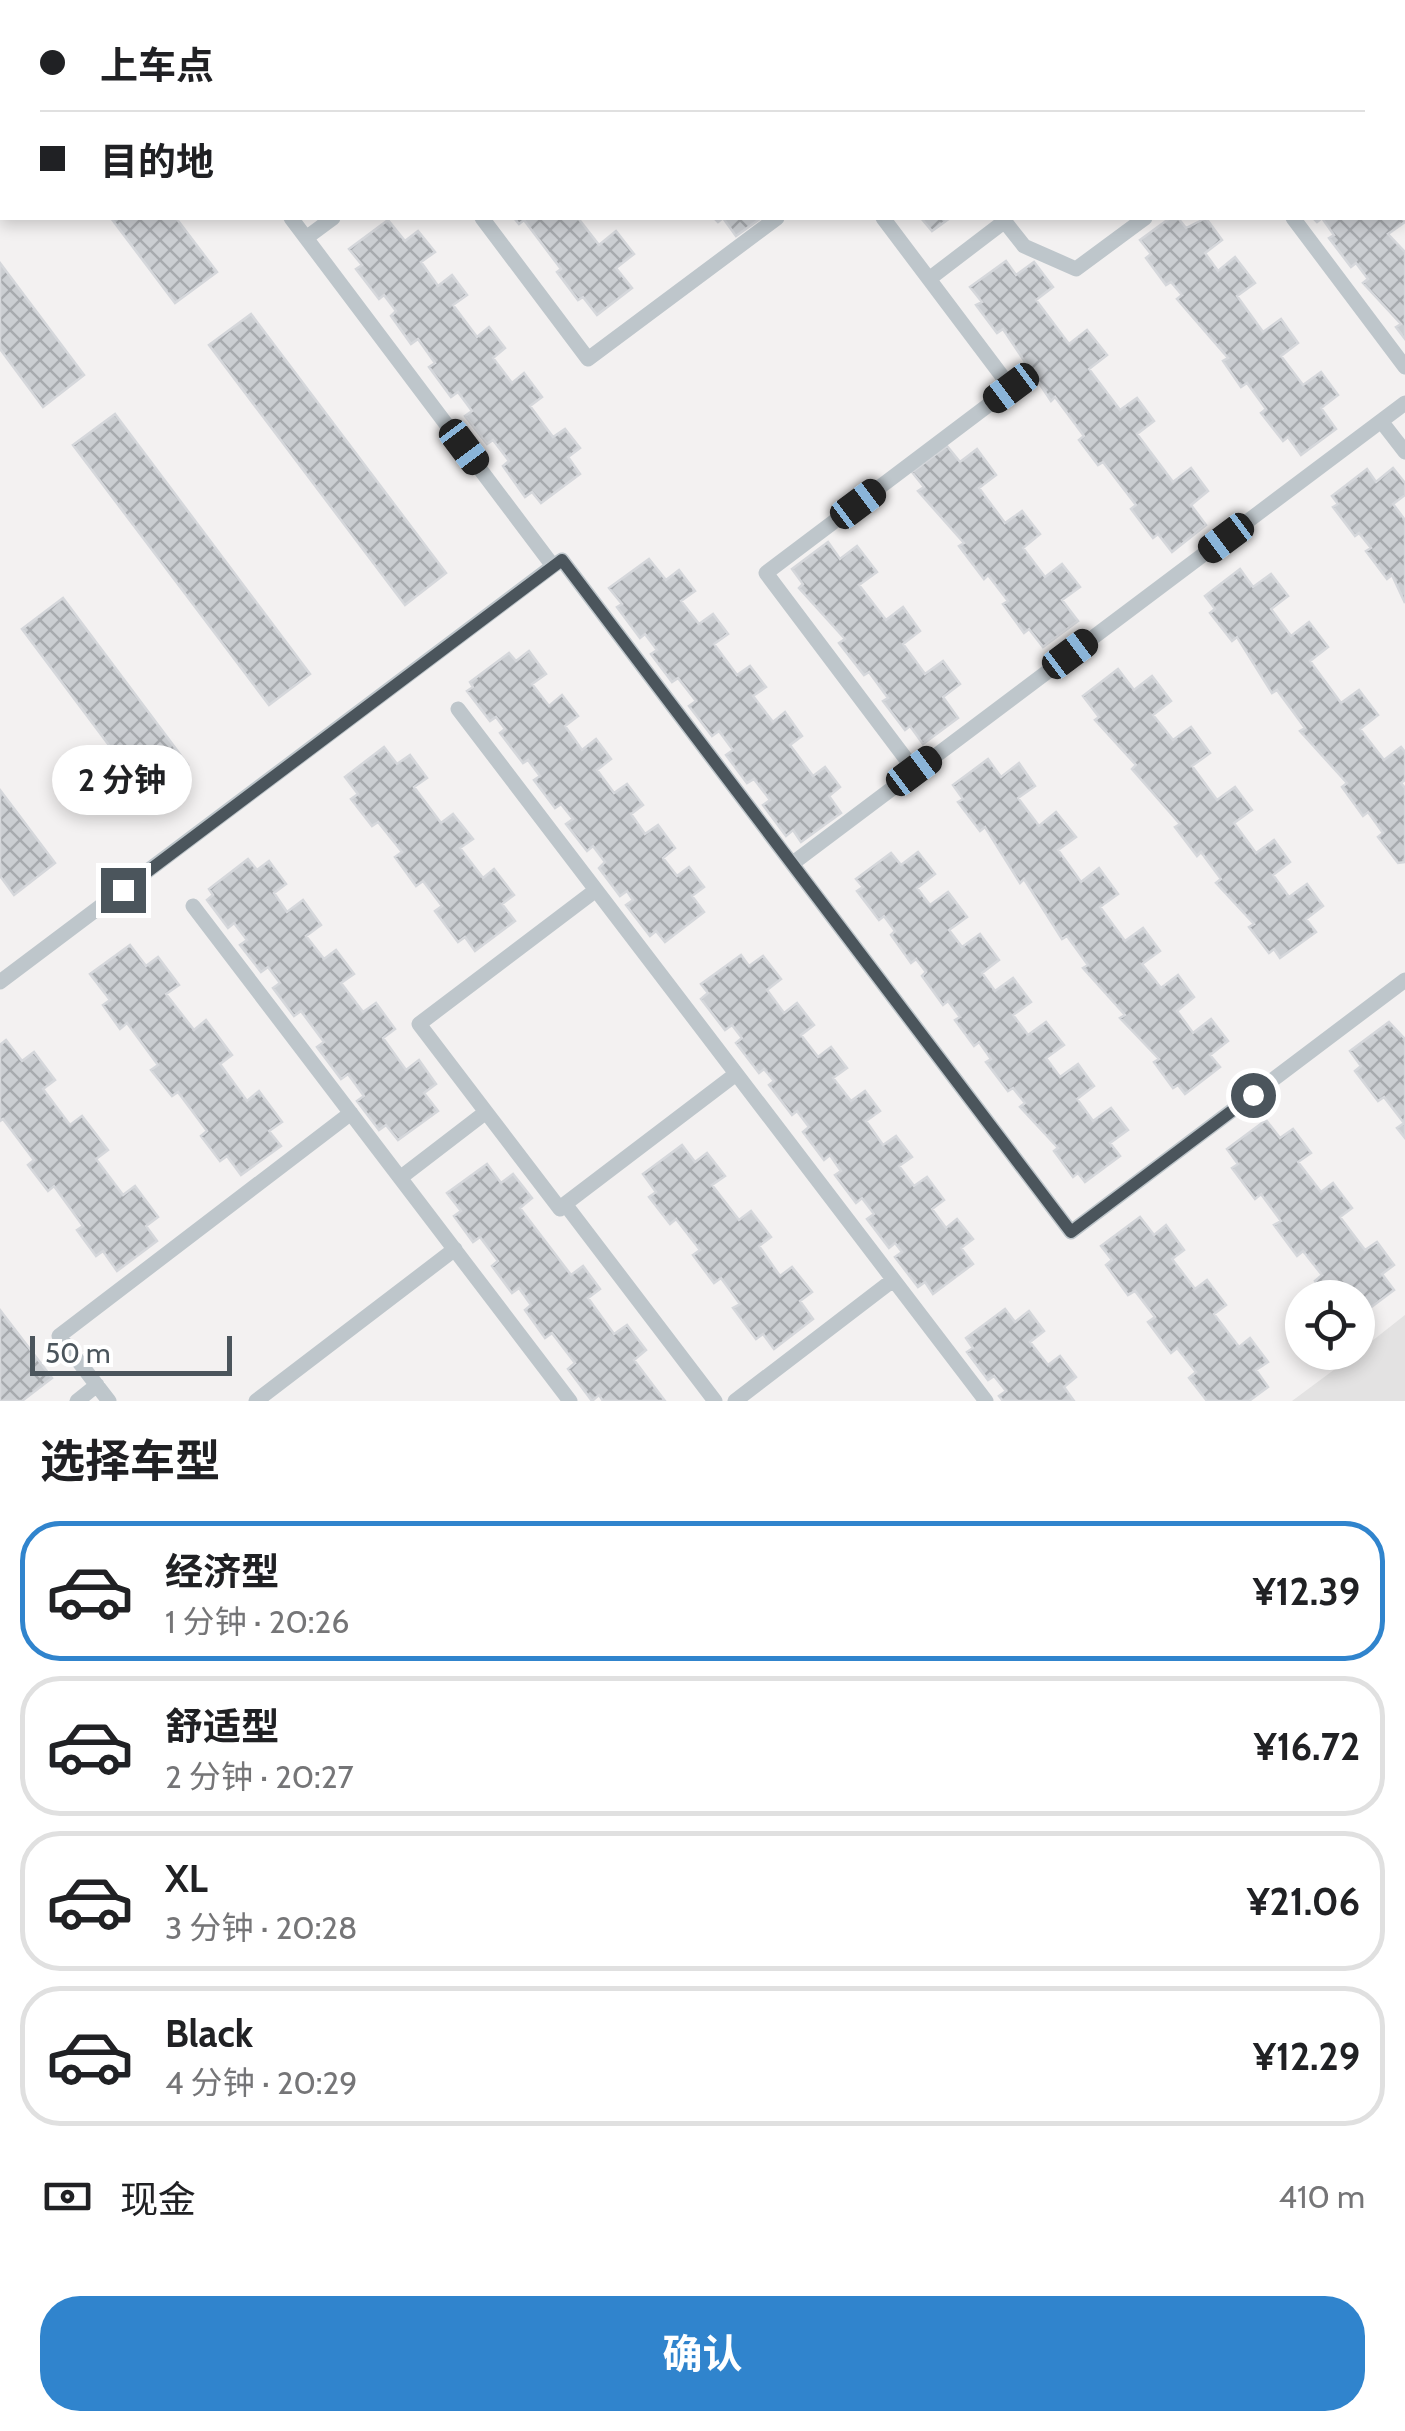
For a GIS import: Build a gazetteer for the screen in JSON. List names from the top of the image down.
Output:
{
  "scale_bar": "50 m",
  "page": {
    "banner": ["上车点", "目的地"],
    "bubble": "2 分钟",
    "scale": "50 m",
    "heading": "选择车型",
    "list": [
      {
        "name": "经济型",
        "note": "1 分钟 · 20:26",
        "value": "¥12.39"
      },
      {
        "name": "舒适型",
        "note": "2 分钟 · 20:27",
        "value": "¥16.72"
      },
      {
        "name": "XL",
        "note": "3 分钟 · 20:28",
        "value": "¥21.06"
      },
      {
        "name": "Black",
        "note": "4 分钟 · 20:29",
        "value": "¥12.29"
      }
    ],
    "pay": ["现金", "410 m"],
    "buttons": "确认"
  }
}
